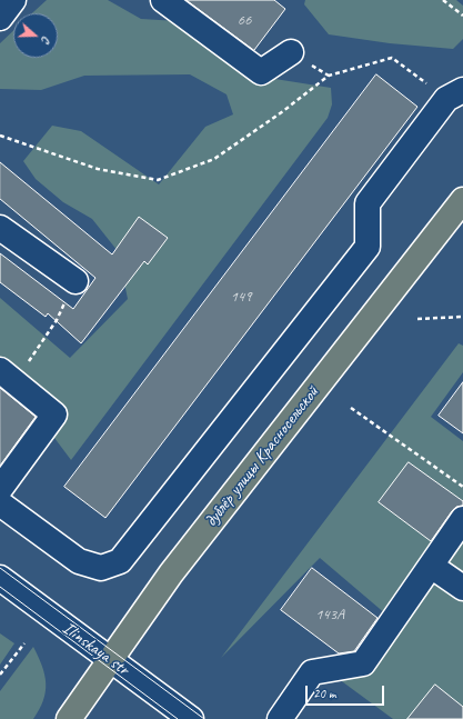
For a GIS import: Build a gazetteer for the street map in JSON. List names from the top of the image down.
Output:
{
  "streets": {
    "main road": ["дублёр улицы Красносельской"],
    "street": ["Ilinskaya str"]
  },
  "crossings": [
    ["дублёр улицы Красносельской", "Ilinskaya str"]
  ],
  "house_numbers": ["66", "149", "143А"],
  "scale_bar": "20 m",
  "north": "right"
}
